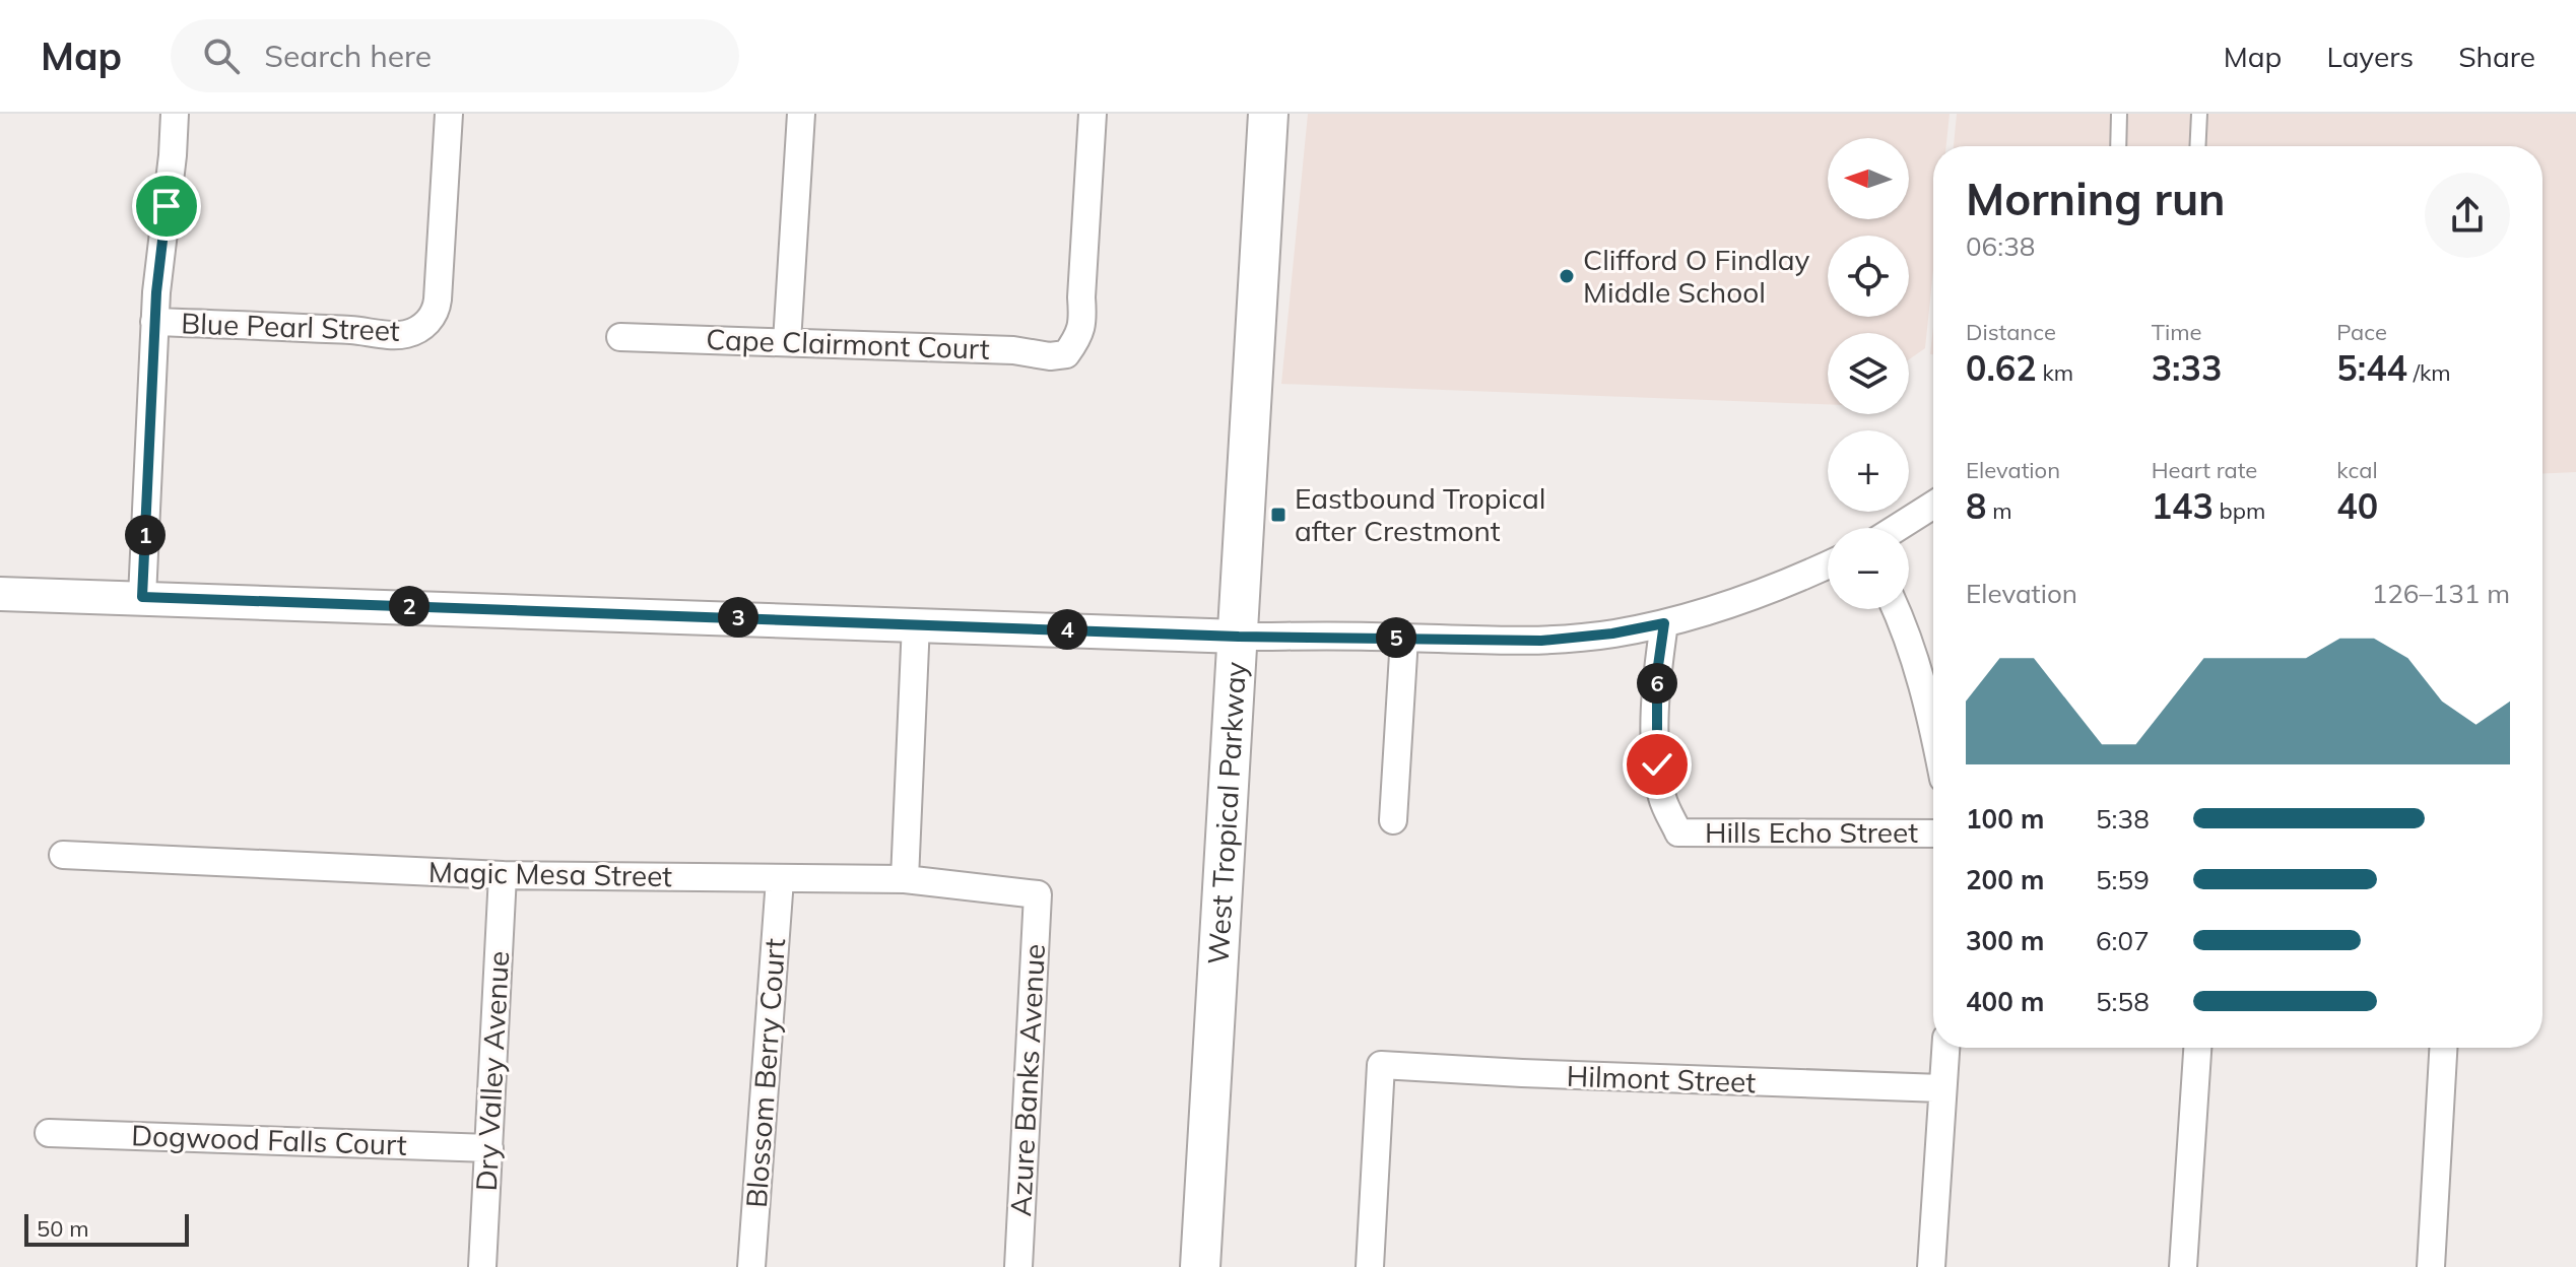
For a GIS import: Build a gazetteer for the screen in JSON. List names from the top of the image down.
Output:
{
  "streets": {
    "main road": ["West Tropical Parkway"],
    "street": [
      "Blue Pearl Street",
      "Cape Clairmont Court",
      "Hills Echo Street",
      "Magic Mesa Street",
      "Dry Valley Avenue",
      "Blossom Berry Court",
      "Hilmont Street",
      "Azure Banks Avenue",
      "Dogwood Falls Court"
    ]
  },
  "crossings": [
    ["Magic Mesa Street", "Dry Valley Avenue"],
    ["Magic Mesa Street", "Blossom Berry Court"],
    ["Magic Mesa Street", "Azure Banks Avenue"],
    ["Dry Valley Avenue", "Dogwood Falls Court"]
  ],
  "places": {
    "other": ["Clifford O Findlay Middle School"],
    "transit": ["Eastbound Tropical after Crestmont"]
  },
  "scale_bar": "50 m",
  "north": "left",
  "page": {
    "header": "Map",
    "search": "Search here",
    "nav": ["Map", "Layers", "Share"],
    "map_buttons": ["+", "−"],
    "heading": ["Morning run", "06:38"],
    "stats": [
      ["Distance", "0.62 km"],
      ["Time", "3:33"],
      ["Pace", "5:44 /km"],
      ["Elevation", "8 m"],
      ["Heart rate", "143 bpm"],
      ["kcal", "40"]
    ],
    "pins": [
      "1",
      "2",
      "3",
      "4",
      "5",
      "6"
    ],
    "chart": ["Elevation", "126–131 m"],
    "list": [
      {
        "name": "100 m",
        "note": "5:38"
      },
      {
        "name": "200 m",
        "note": "5:59"
      },
      {
        "name": "300 m",
        "note": "6:07"
      },
      {
        "name": "400 m",
        "note": "5:58"
      }
    ],
    "scale": "50 m"
  }
}
